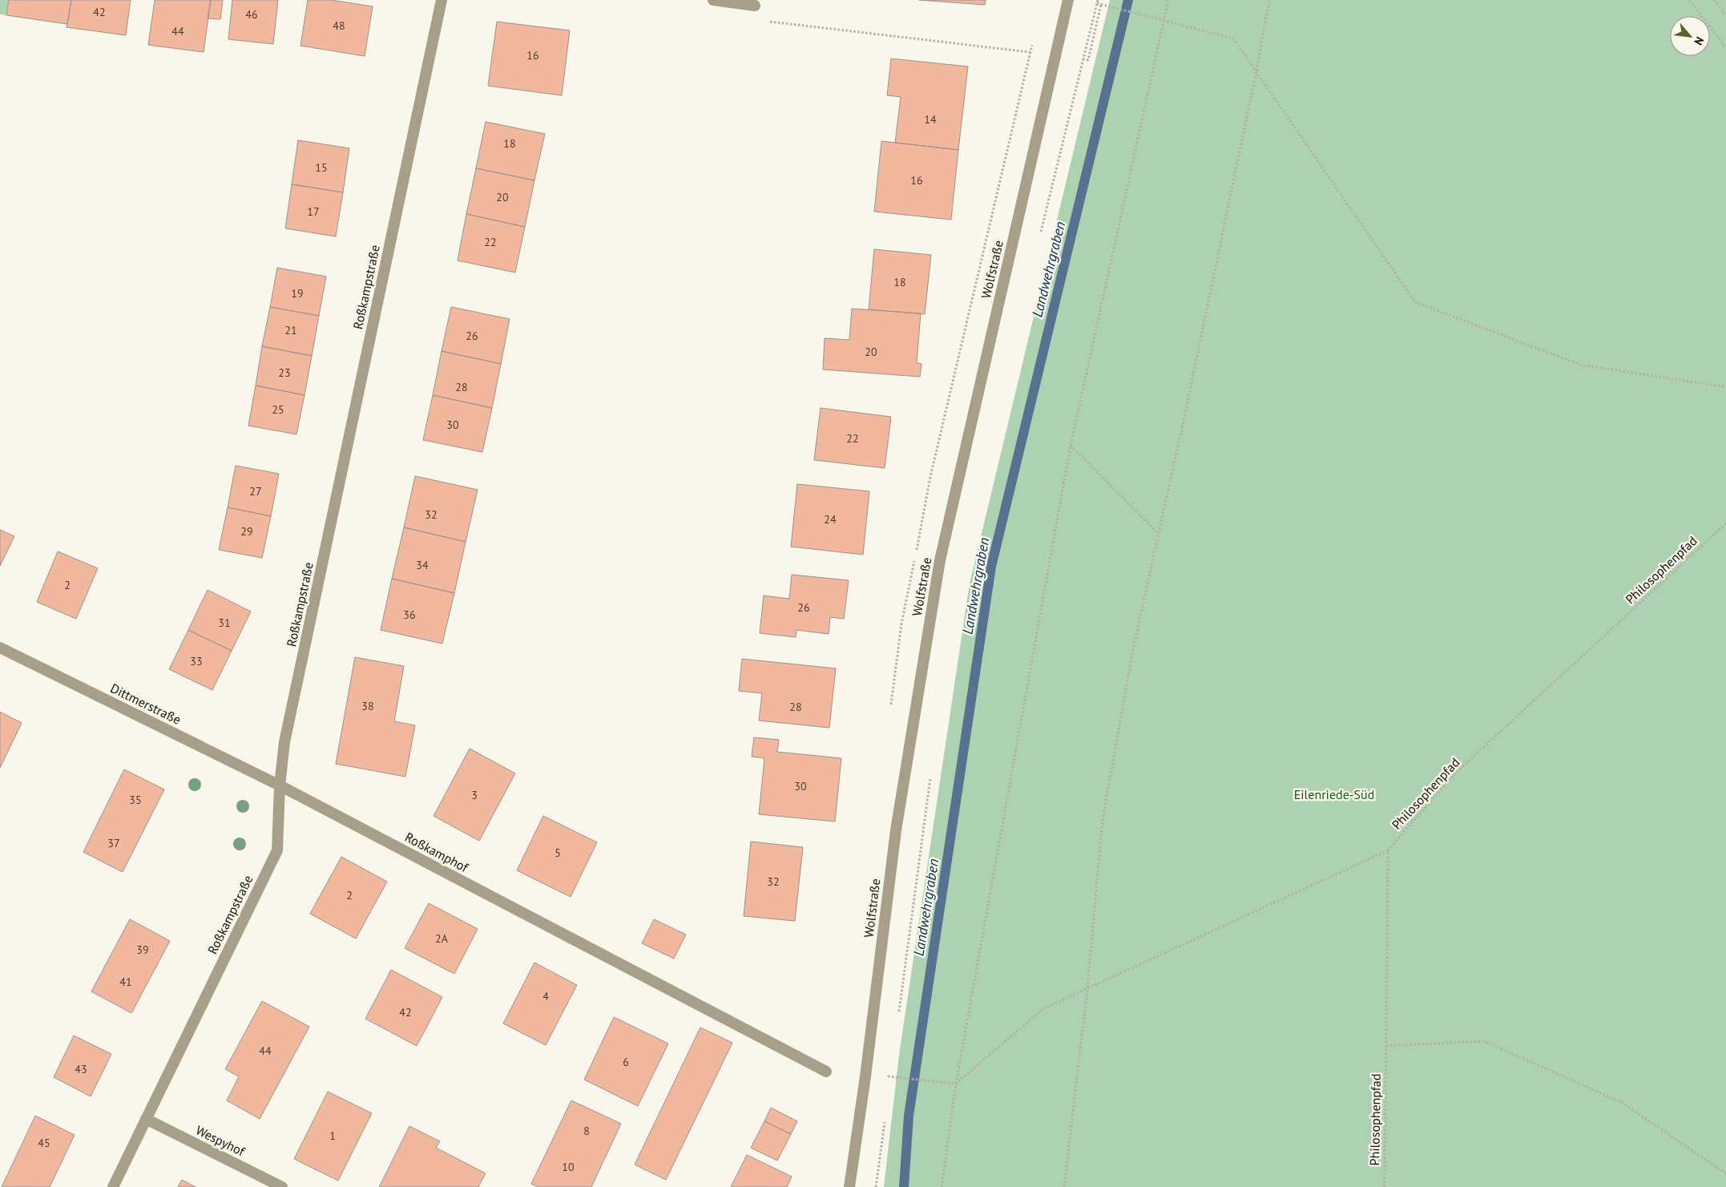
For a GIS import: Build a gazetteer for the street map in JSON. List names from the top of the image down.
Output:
{
  "streets": {
    "street": [
      "Wolfstraße",
      "Roßkampstraße",
      "Dittmerstraße",
      "Roßkamphof",
      "Wespyhof"
    ],
    "path": ["Philosophenpfad"]
  },
  "crossings": [
    ["Roßkampstraße", "Dittmerstraße"],
    ["Roßkampstraße", "Roßkamphof"],
    ["Roßkampstraße", "Wespyhof"],
    ["Dittmerstraße", "Roßkamphof"]
  ],
  "water": ["Landwehrgraben"],
  "parks": ["Eilenriede-Süd"],
  "house_numbers": [
    "42",
    "46",
    "48",
    "44",
    "16",
    "14",
    "18",
    "15",
    "16",
    "20",
    "17",
    "22",
    "18",
    "19",
    "21",
    "26",
    "20",
    "23",
    "28",
    "25",
    "30",
    "22",
    "27",
    "32",
    "24",
    "29",
    "34",
    "2",
    "26",
    "36",
    "31",
    "33",
    "38",
    "28",
    "30",
    "3",
    "35",
    "37",
    "5",
    "32",
    "2",
    "2A",
    "39",
    "41",
    "4",
    "42",
    "44",
    "6",
    "43",
    "8",
    "1",
    "45",
    "10"
  ],
  "north": "bottom right"
}
